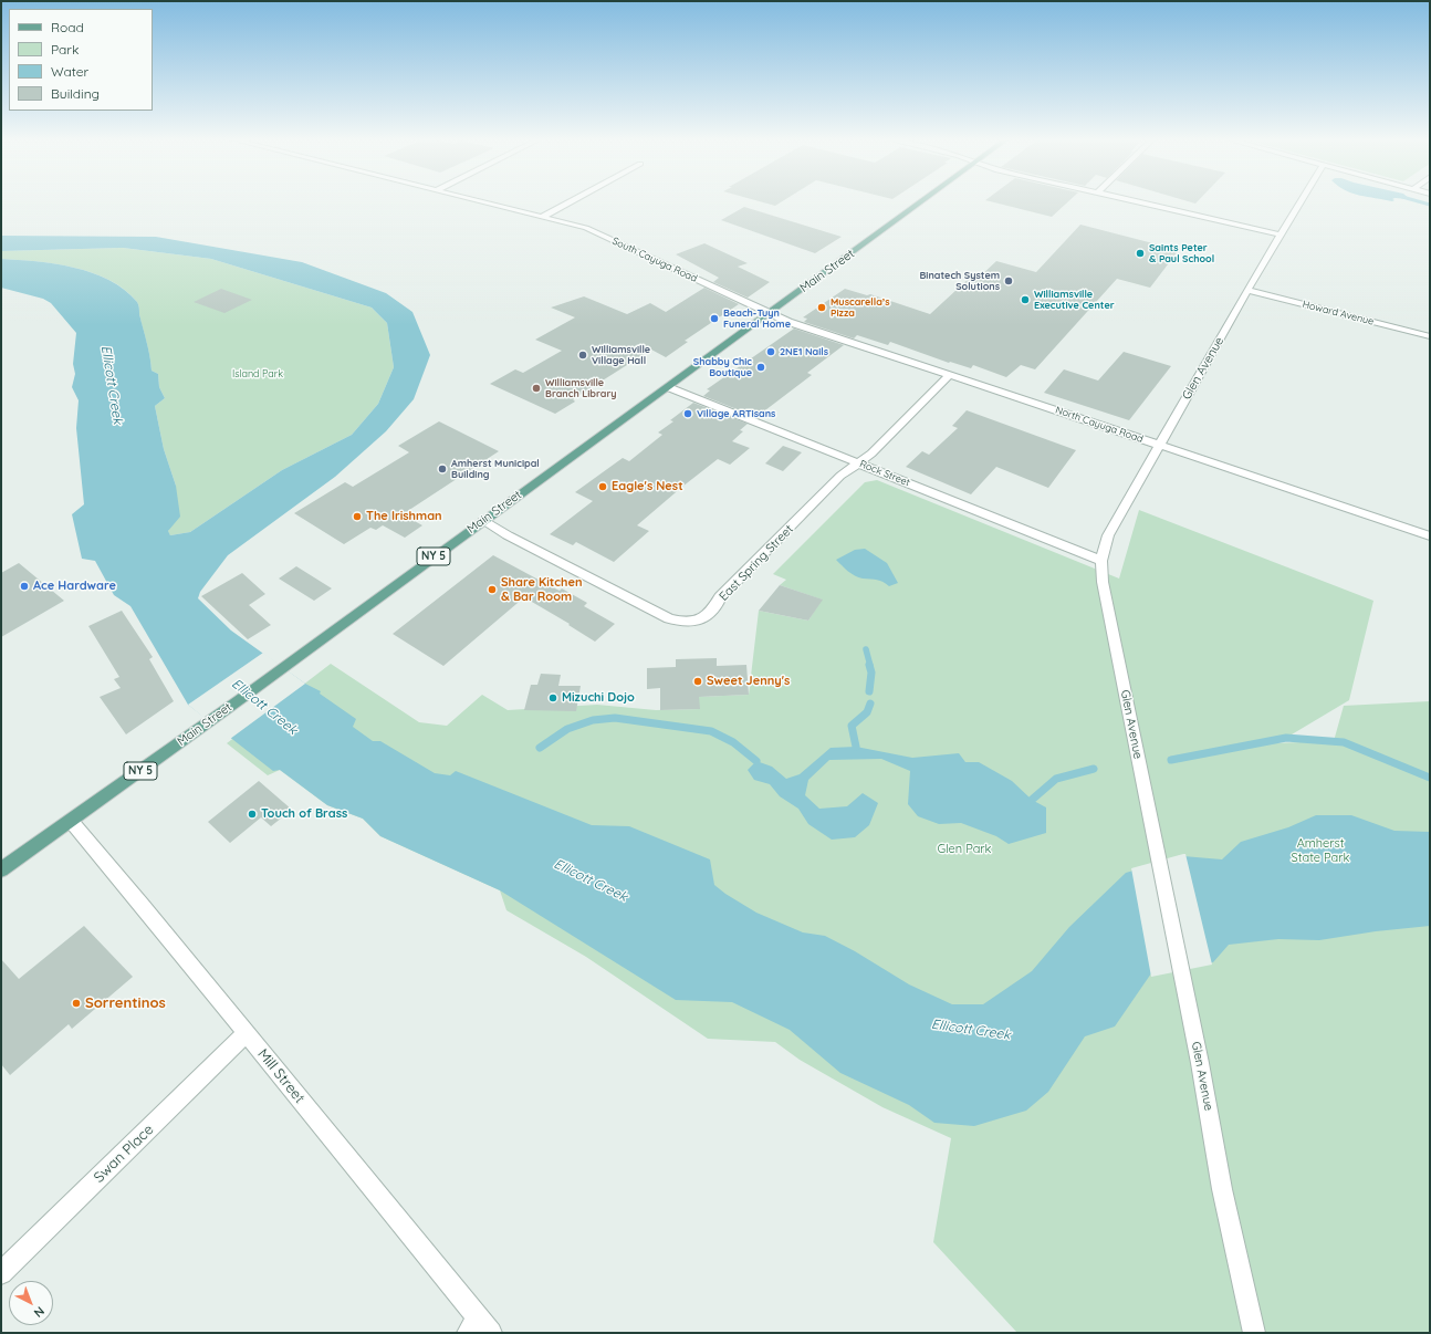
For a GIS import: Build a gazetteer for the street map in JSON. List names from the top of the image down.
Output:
{
  "streets": {
    "main road": ["Main Street", "NY 5"],
    "street": [
      "South Cayuga Road",
      "Howard Avenue",
      "Glen Avenue",
      "North Cayuga Road",
      "Rock Street",
      "East Spring Street",
      "Mill Street",
      "Swan Place"
    ]
  },
  "crossings": [
    ["South Cayuga Road", "Main Street"],
    ["South Cayuga Road", "North Cayuga Road"],
    ["Main Street", "North Cayuga Road"],
    ["Main Street", "Rock Street"],
    ["Main Street", "East Spring Street"],
    ["Main Street", "Mill Street"],
    ["Howard Avenue", "Glen Avenue"],
    ["Glen Avenue", "North Cayuga Road"],
    ["Glen Avenue", "Rock Street"],
    ["North Cayuga Road", "East Spring Street"],
    ["Rock Street", "East Spring Street"],
    ["Mill Street", "Swan Place"]
  ],
  "water": ["Ellicott Creek"],
  "parks": ["Island Park", "Amherst State Park", "Glen Park"],
  "places": [
    "Saints Peter & Paul School",
    "Binatech System Solutions",
    "Williamsville Executive Center",
    "Muscarella’s Pizza",
    "Beach-Tuyn Funeral Home",
    "2NE1 Nails",
    "Williamsville Village Hall",
    "Shabby Chic Boutique",
    "Williamsville Branch Library",
    "Village ARTisans",
    "Amherst Municipal Building",
    "Eagle's Nest",
    "The Irishman",
    "Ace Hardware",
    "Share Kitchen & Bar Room",
    "Sweet Jenny's",
    "Mizuchi Dojo",
    "Touch of Brass",
    "Sorrentinos"
  ],
  "legend": [
    "Road",
    "Park",
    "Water",
    "Building"
  ],
  "north": "bottom right"
}
